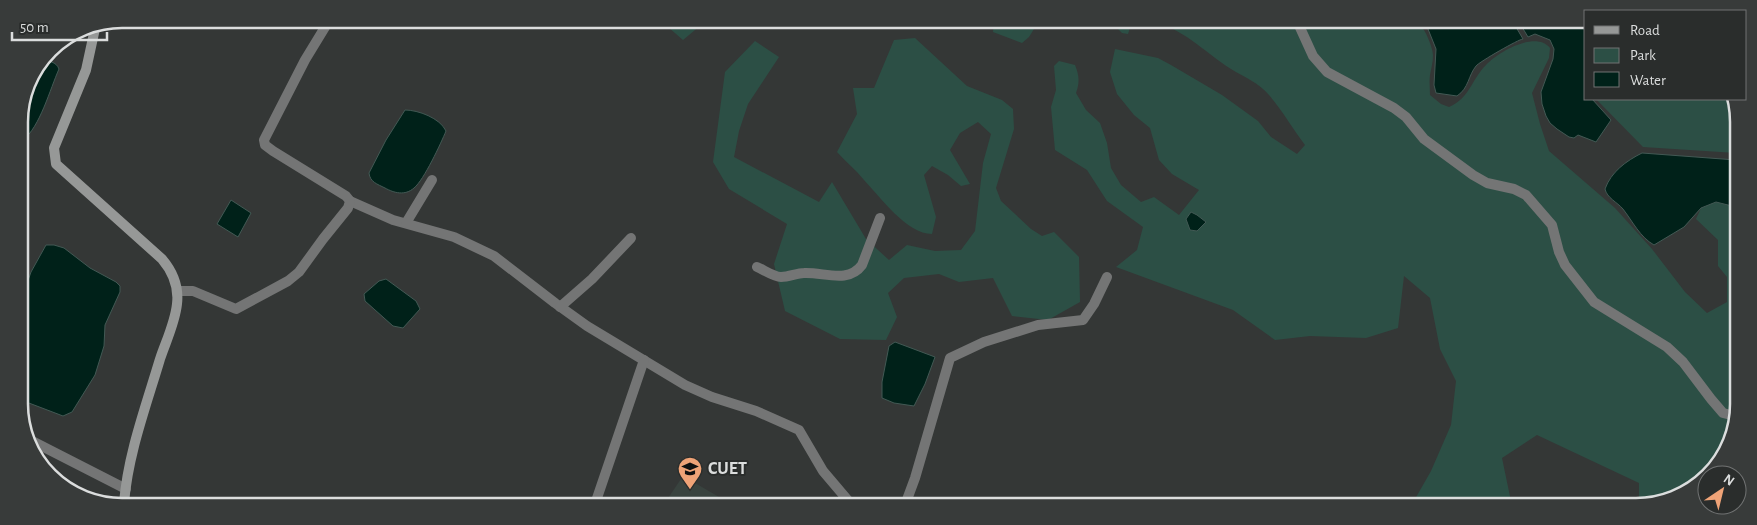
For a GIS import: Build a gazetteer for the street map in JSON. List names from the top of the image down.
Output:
{
  "places": {
    "school or university": ["CUET"]
  },
  "legend": ["Road", "Park", "Water"],
  "scale_bar": "50 m",
  "north": "top right"
}
